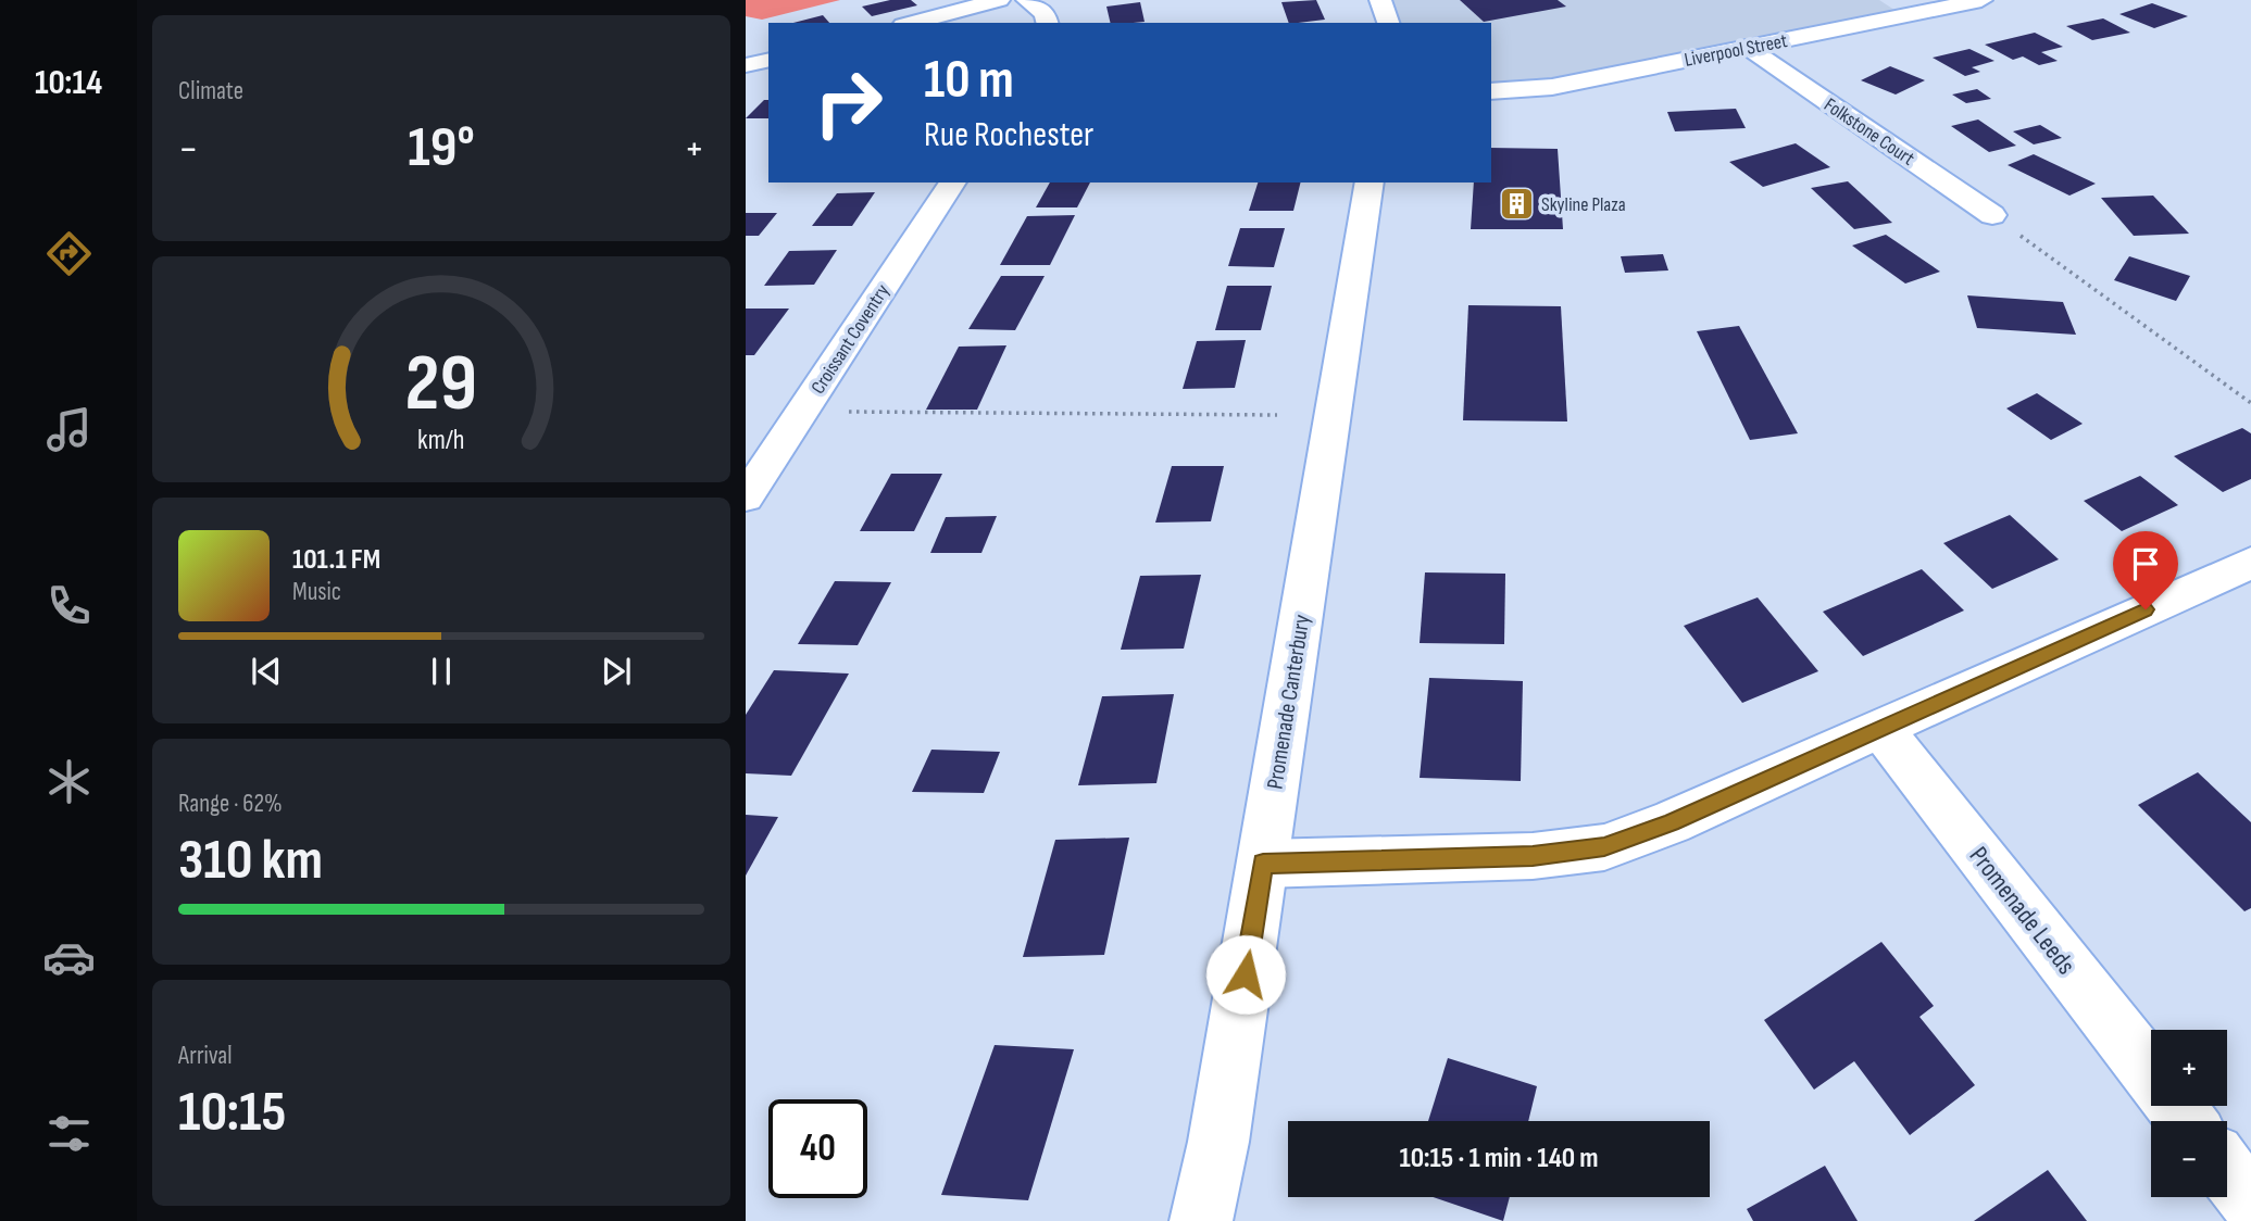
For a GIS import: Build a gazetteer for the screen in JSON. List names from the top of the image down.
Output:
{
  "streets": {
    "street": [
      "Liverpool Street",
      "Folkstone Court",
      "Croissant Coventry",
      "Promenade Canterbury",
      "Promenade Leeds"
    ]
  },
  "crossings": [
    ["Liverpool Street", "Folkstone Court"]
  ],
  "places": {
    "building": ["Skyline Plaza"]
  },
  "page": {
    "tabs": "10:14",
    "tile": [
      "Climate",
      ["Range · 62%", "310 km"],
      ["Arrival", "10:15"]
    ],
    "turn": ["10 m", "Rue Rochester"],
    "heat": ["−", "19°", "+"],
    "song": ["101.1 FM", "Music"],
    "map_buttons": ["+", "−"],
    "limit": "40",
    "trip": "10:15 · 1 min · 140 m",
    "gauge": ["29", "km/h"]
  }
}
